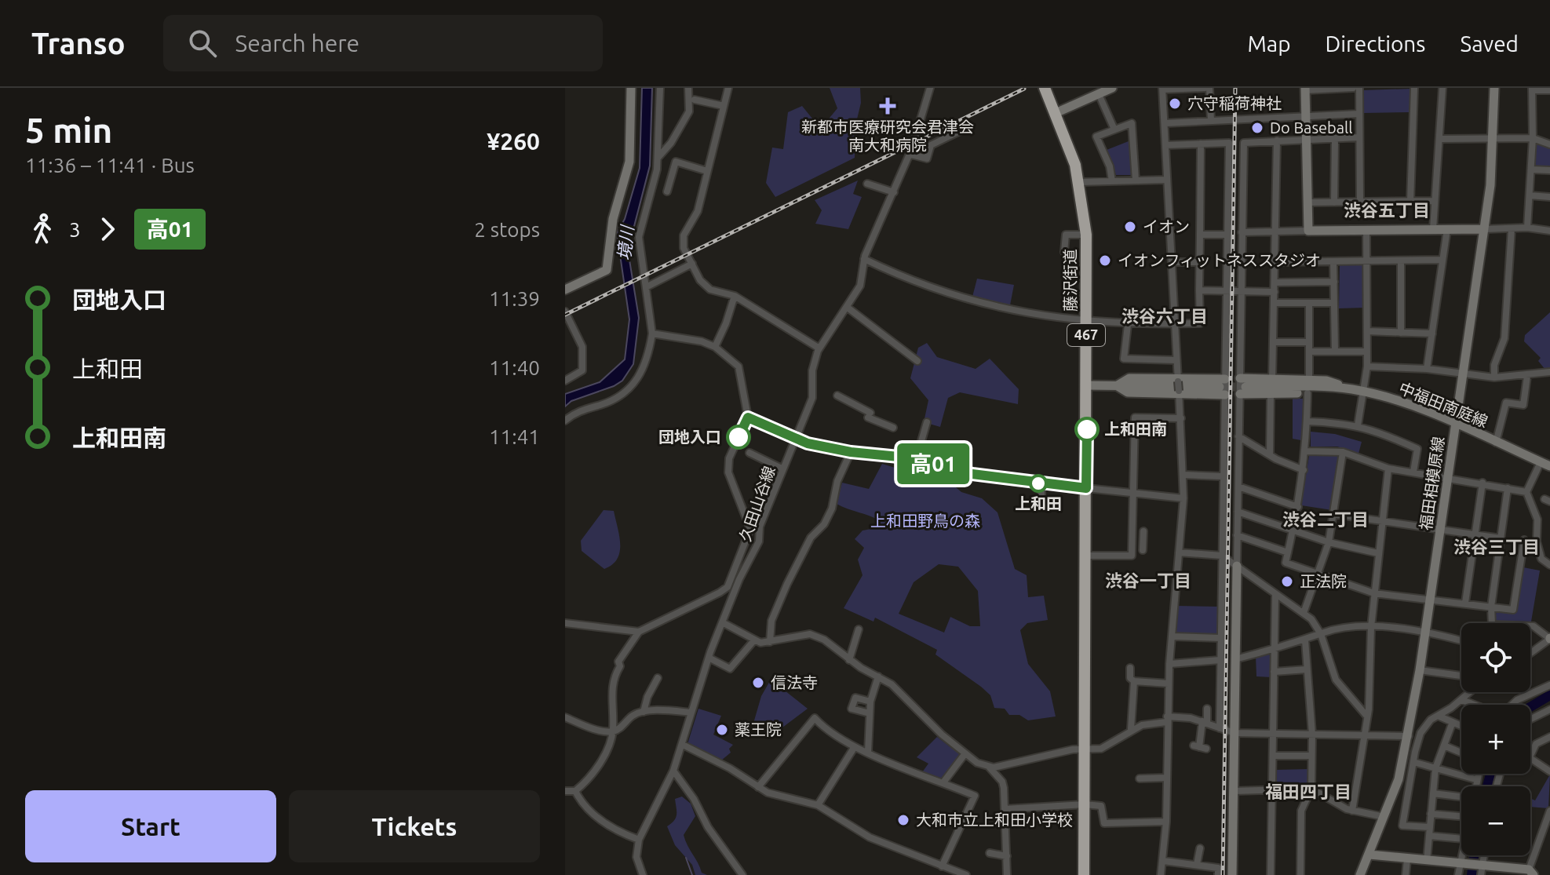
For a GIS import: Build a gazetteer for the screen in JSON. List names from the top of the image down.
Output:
{
  "streets": {
    "highway": ["藤沢街道", "467"],
    "street": ["中福田南庭線", "福田相模原線", "久田山谷線"]
  },
  "crossings": [
    ["藤沢街道", "467"],
    ["中福田南庭線", "福田相模原線"]
  ],
  "districts": [
    "渋谷五丁目",
    "渋谷六丁目",
    "渋谷二丁目",
    "渋谷三丁目",
    "渋谷一丁目",
    "福田四丁目"
  ],
  "water": ["境川"],
  "parks": ["上和田野鳥の森"],
  "places": {
    "other": [
      "穴守稲荷神社",
      "Do Baseball",
      "イオン",
      "イオンフィットネススタジオ",
      "上和田南",
      "団地入口",
      "上和田",
      "正法院",
      "信法寺",
      "薬王院",
      "大和市立上和田小学校"
    ],
    "health": ["新都市医療研究会君津会 南大和病院"]
  },
  "lines": ["bus line 高01"],
  "page": {
    "header": "Transo",
    "search": "Search here",
    "nav": ["Map", "Directions", "Saved"],
    "heading": ["5 min", "11:36 – 11:41 · Bus", "¥260"],
    "on_map": "高01",
    "legs": ["3", "高01", "2 stops"],
    "list": [
      {
        "name": "団地入口",
        "value": "11:39"
      },
      {
        "name": "上和田",
        "value": "11:40"
      },
      {
        "name": "上和田南",
        "value": "11:41"
      }
    ],
    "map_buttons": ["+", "−"],
    "buttons": ["Start", "Tickets"]
  }
}
